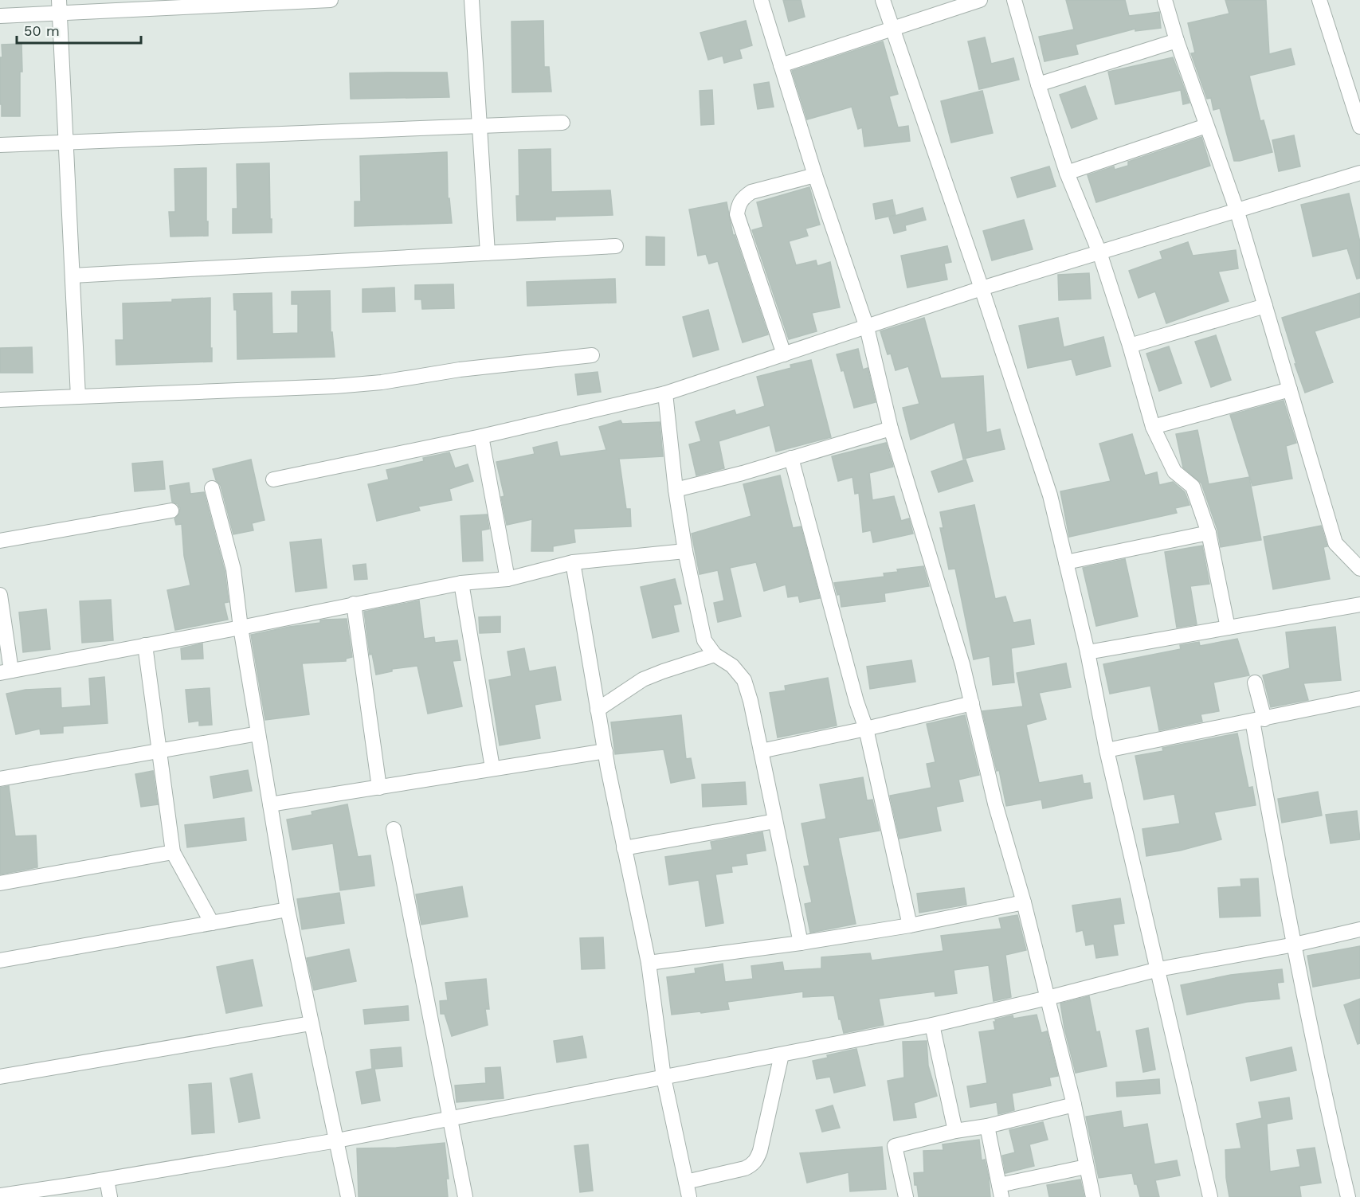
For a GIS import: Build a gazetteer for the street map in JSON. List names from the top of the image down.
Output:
{
  "scale_bar": "50 m"
}
